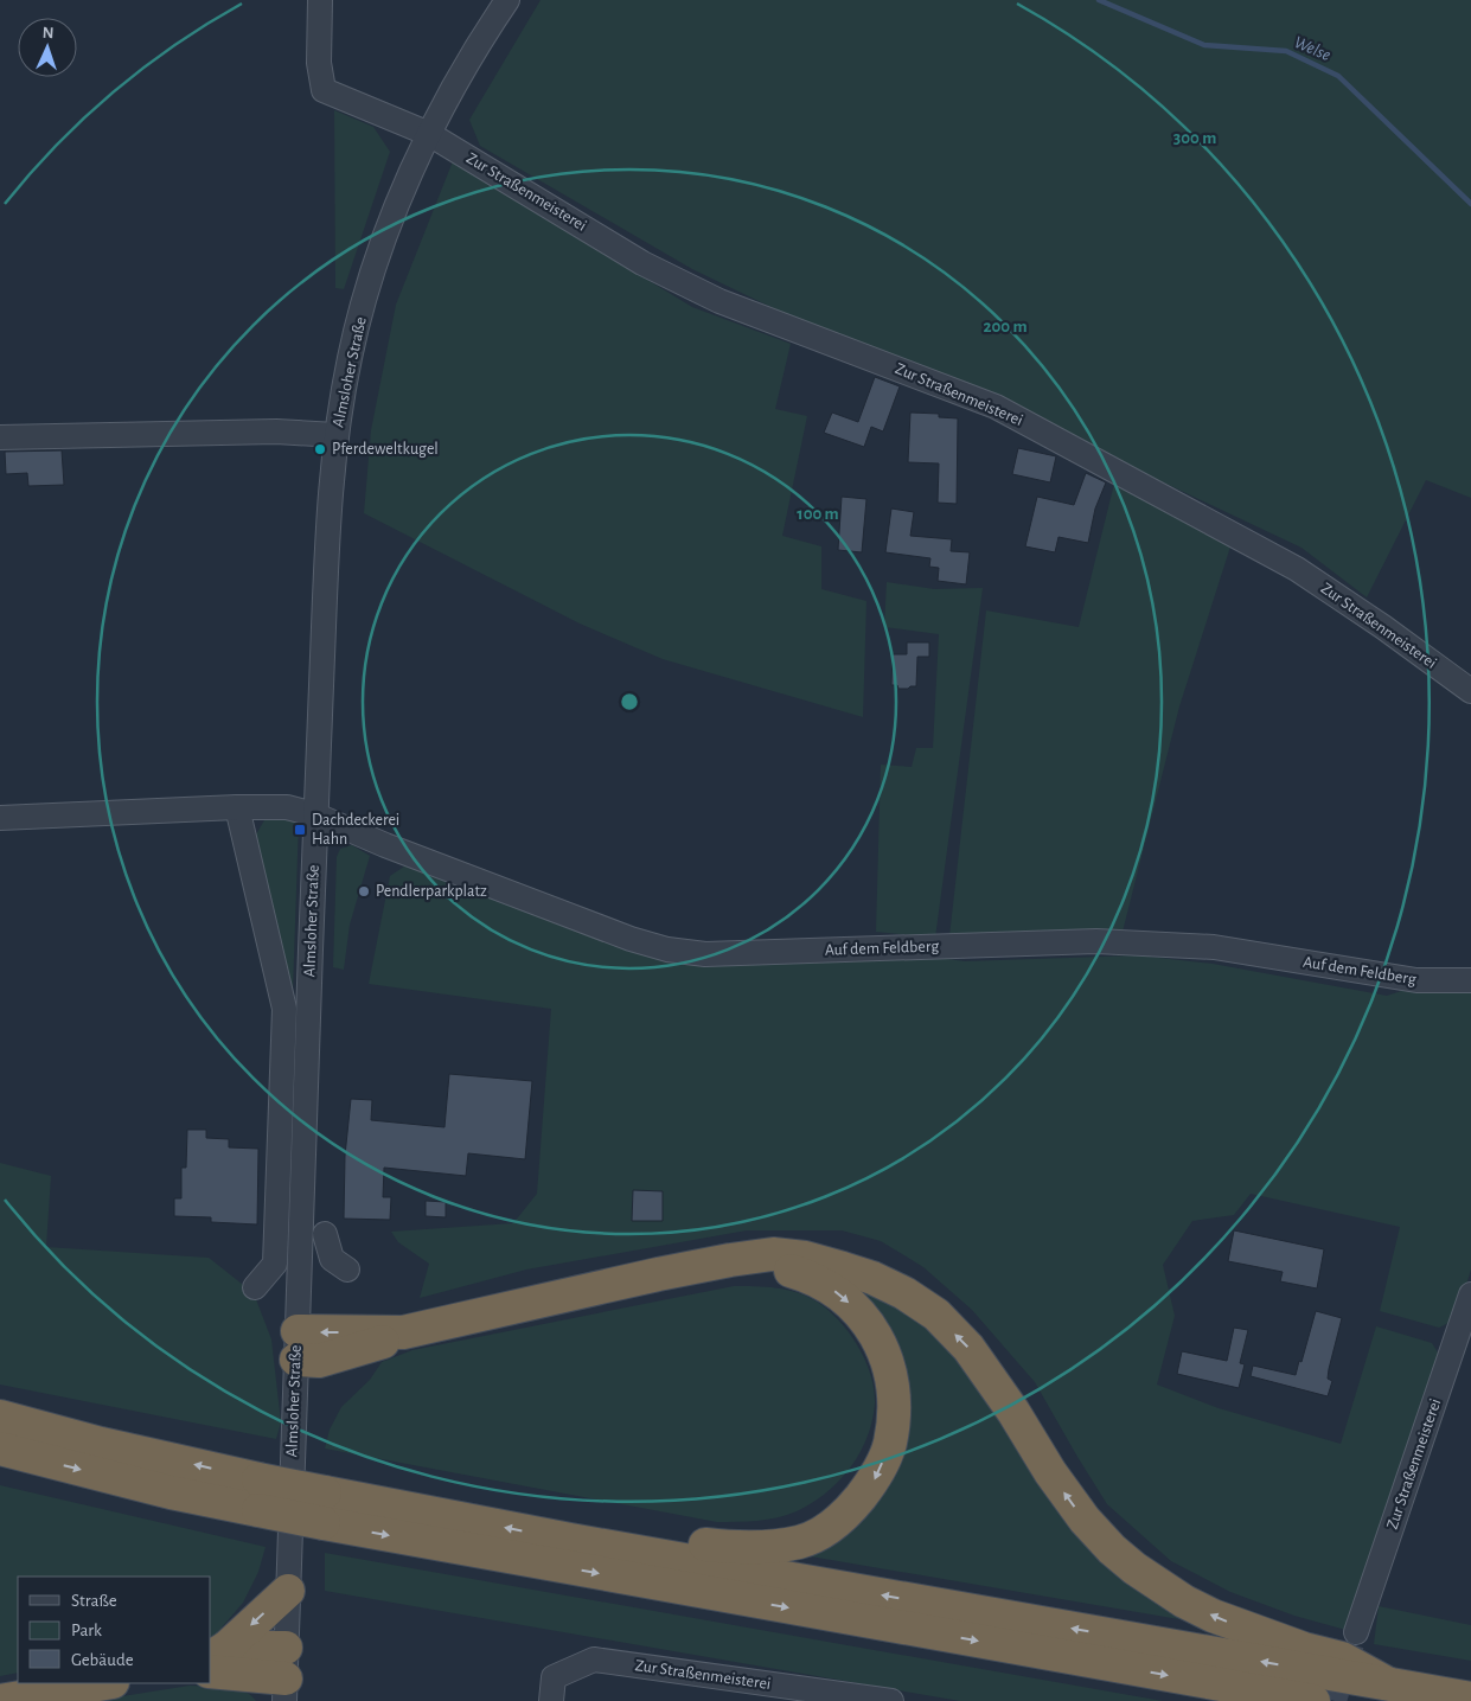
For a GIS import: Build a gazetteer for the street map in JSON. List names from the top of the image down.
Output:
{
  "streets": {
    "street": ["Zur Straßenmeisterei", "Almsloher Straße", "Auf dem Feldberg"]
  },
  "crossings": [
    ["Zur Straßenmeisterei", "Almsloher Straße"],
    ["Almsloher Straße", "Auf dem Feldberg"]
  ],
  "water": ["Welse"],
  "places": {
    "other": ["Pferdeweltkugel", "Pendlerparkplatz"],
    "transit": ["Dachdeckerei Hahn"]
  },
  "legend": ["Straße", "Park", "Gebäude"],
  "north": "top",
  "rings": ["300 m", "200 m", "100 m"]
}
